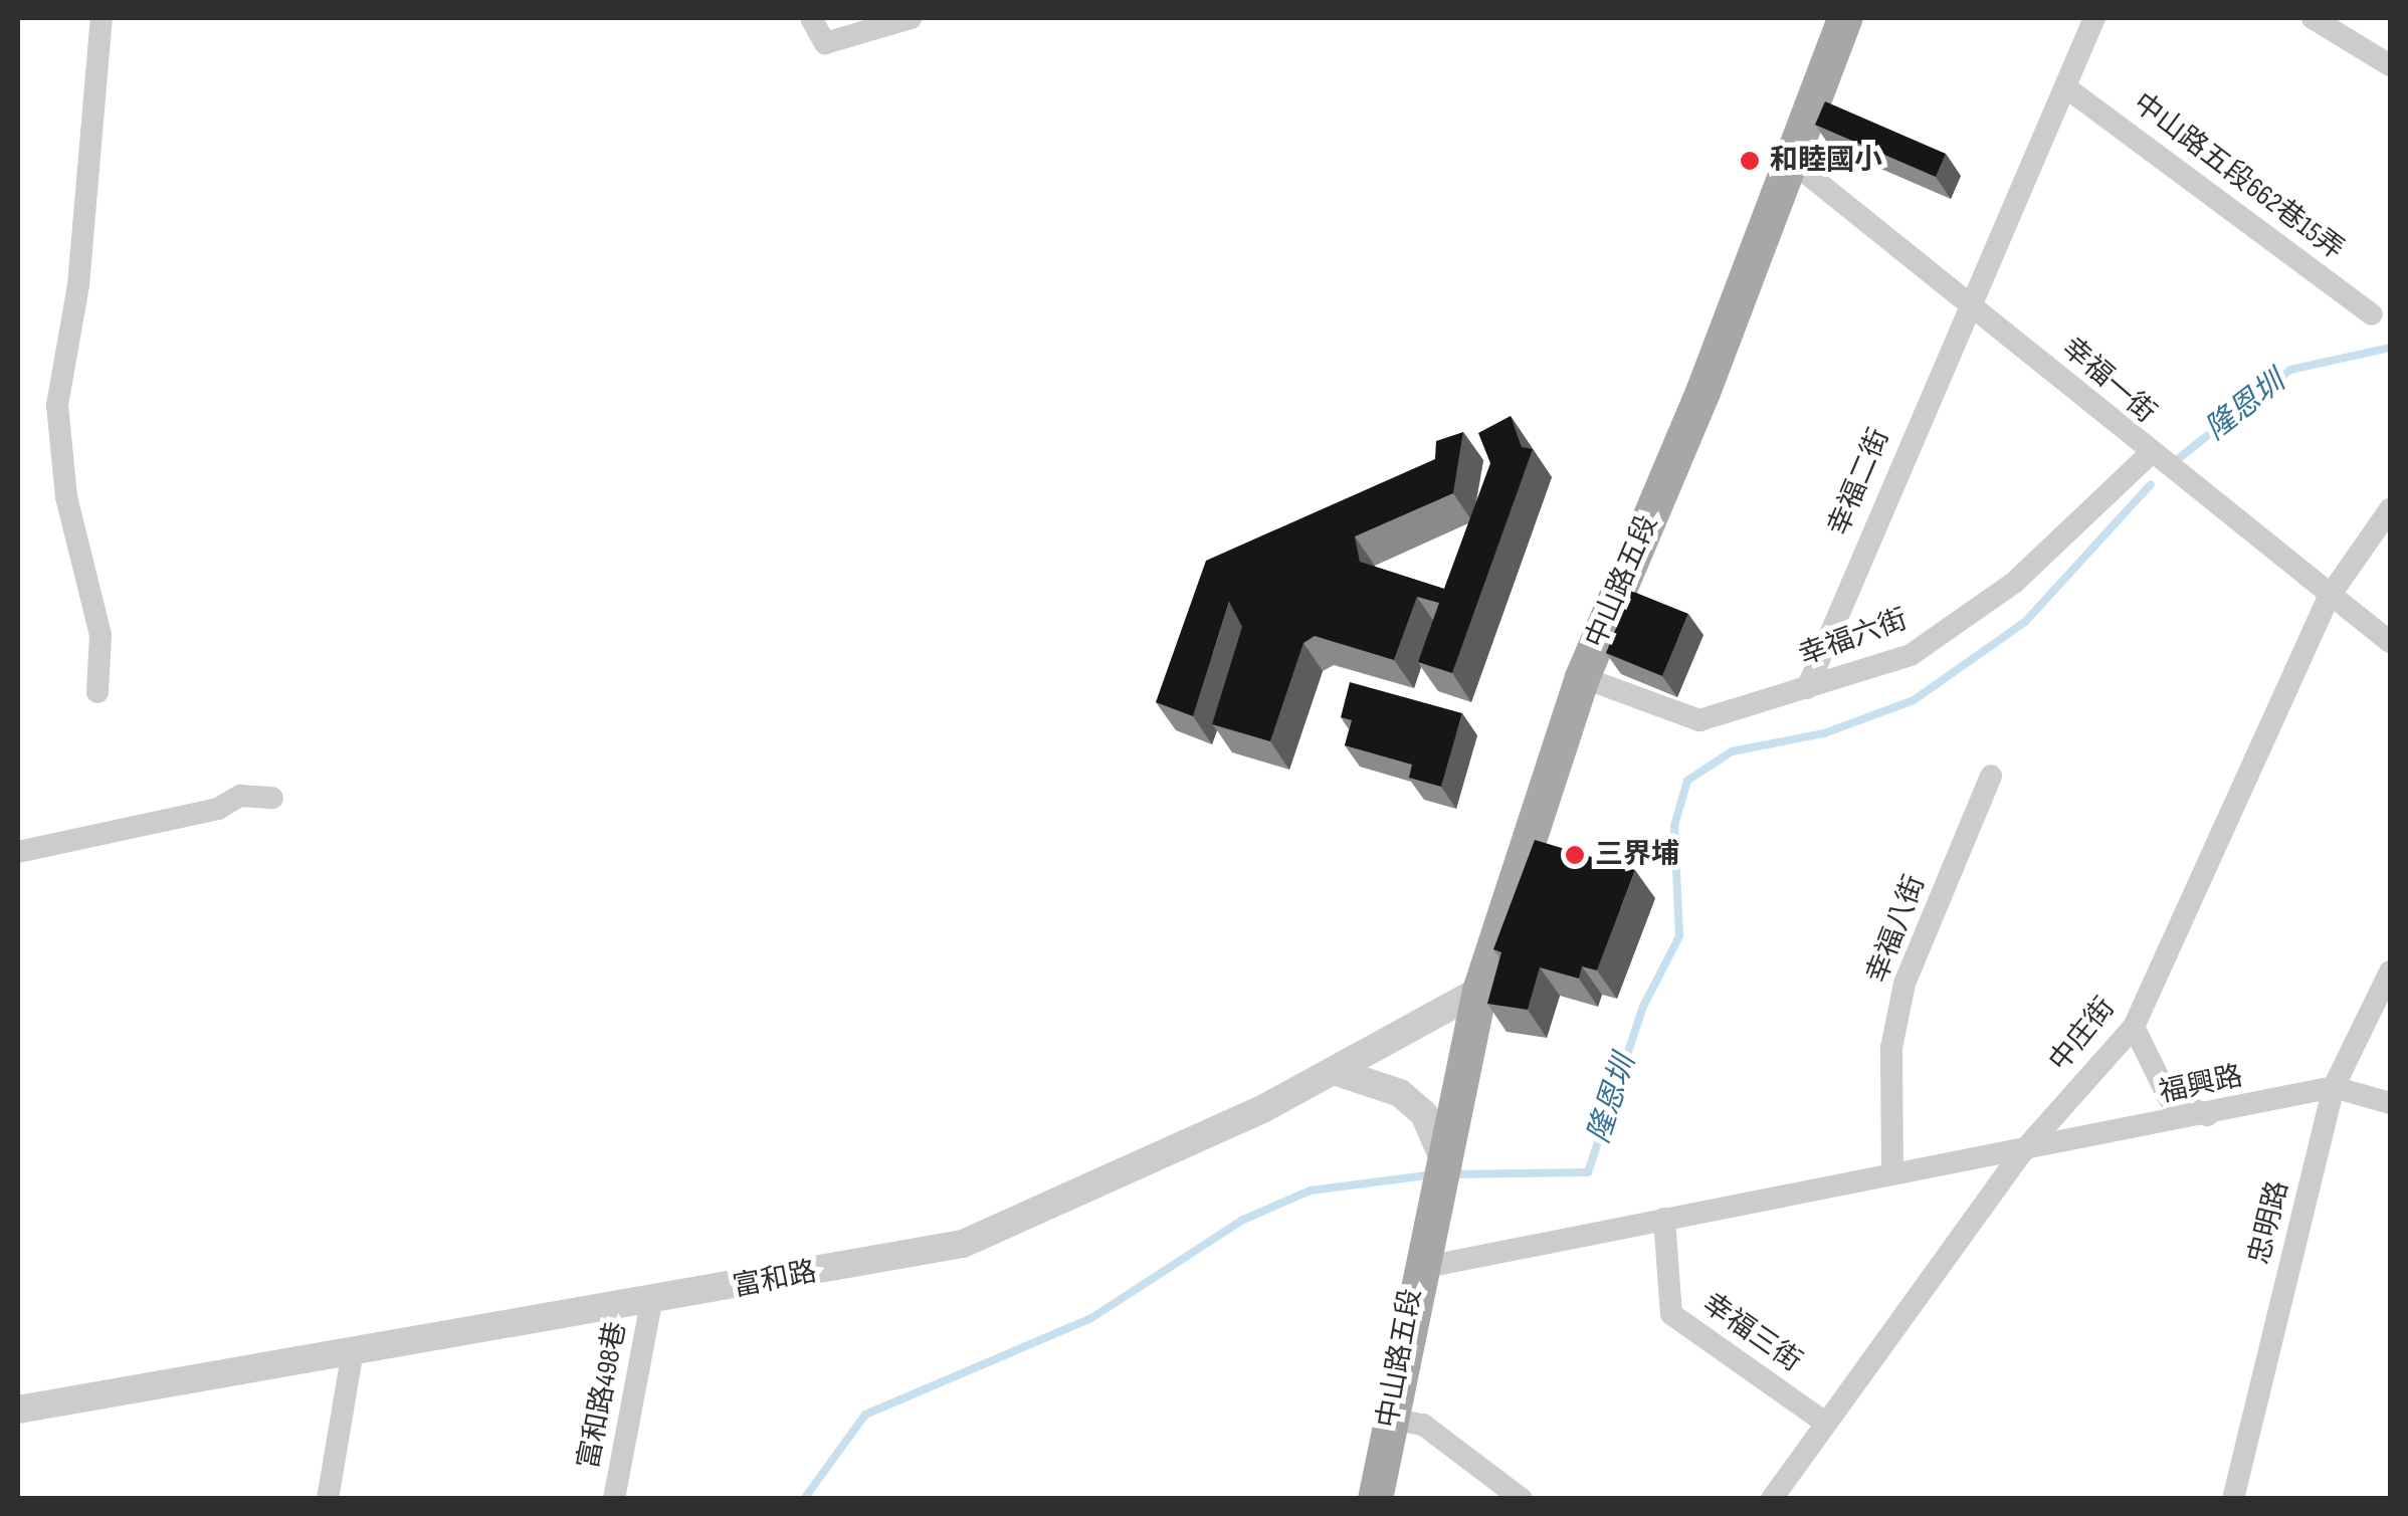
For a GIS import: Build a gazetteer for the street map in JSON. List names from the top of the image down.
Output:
{
  "streets": {
    "main road": ["中山路五段"],
    "street": [
      "中山路五段662巷15弄",
      "幸福一街",
      "幸福二街",
      "幸福六街",
      "幸福八街",
      "中庄街",
      "福興路",
      "忠明路",
      "富和路",
      "幸福三街",
      "富和路498巷"
    ]
  },
  "crossings": [
    ["幸福一街", "幸福二街"],
    ["幸福一街", "中山路五段"],
    ["幸福一街", "幸福六街"],
    ["幸福一街", "中庄街"],
    ["幸福二街", "幸福六街"],
    ["中山路五段", "幸福六街"],
    ["中山路五段", "福興路"],
    ["中山路五段", "富和路"],
    ["幸福八街", "福興路"],
    ["中庄街", "福興路"],
    ["中庄街", "幸福三街"],
    ["福興路", "忠明路"],
    ["福興路", "幸福三街"],
    ["富和路", "富和路498巷"]
  ],
  "water": ["隆恩圳"],
  "places": ["和睦國小", "三界埔"]
}
